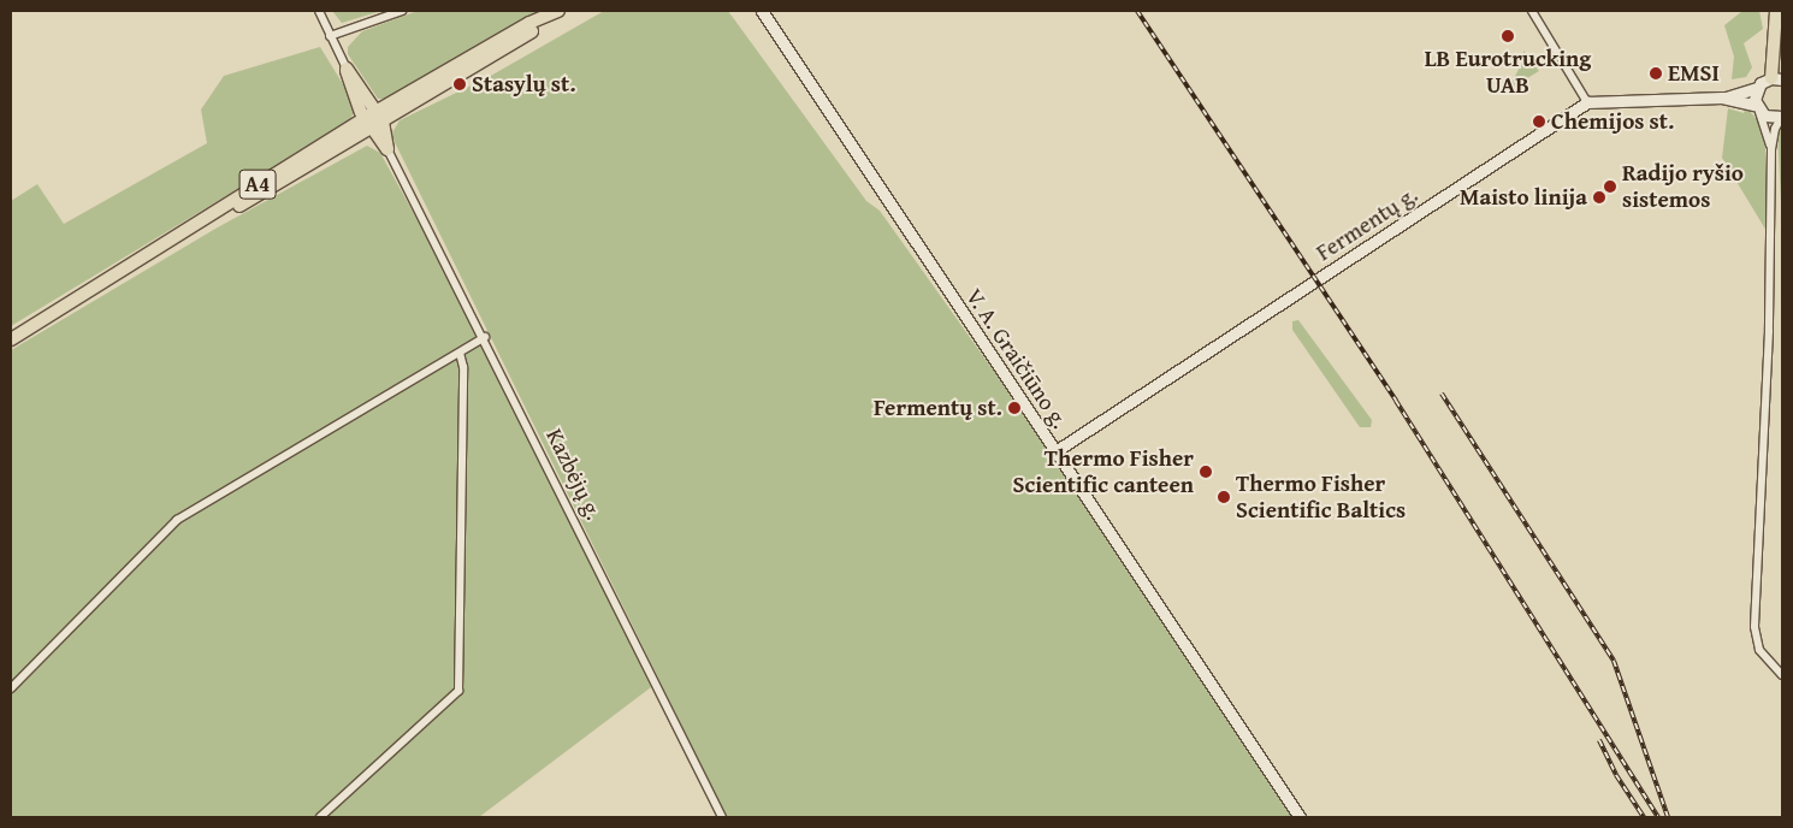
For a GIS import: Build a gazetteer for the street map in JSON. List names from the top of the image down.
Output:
{
  "streets": {
    "highway": ["A4"],
    "main road": ["Fermentų g.", "V. A. Graičiūno g."],
    "street": ["Kazbėjų g."]
  },
  "crossings": [
    ["Fermentų g.", "V. A. Graičiūno g."]
  ],
  "places": [
    "LB Eurotrucking UAB",
    "EMSI",
    "Stasylų st.",
    "Chemijos st.",
    "Radijo ryšio sistemos",
    "Maisto linija",
    "Fermentų st.",
    "Thermo Fisher Scientific canteen",
    "Thermo Fisher Scientific Baltics"
  ]
}
